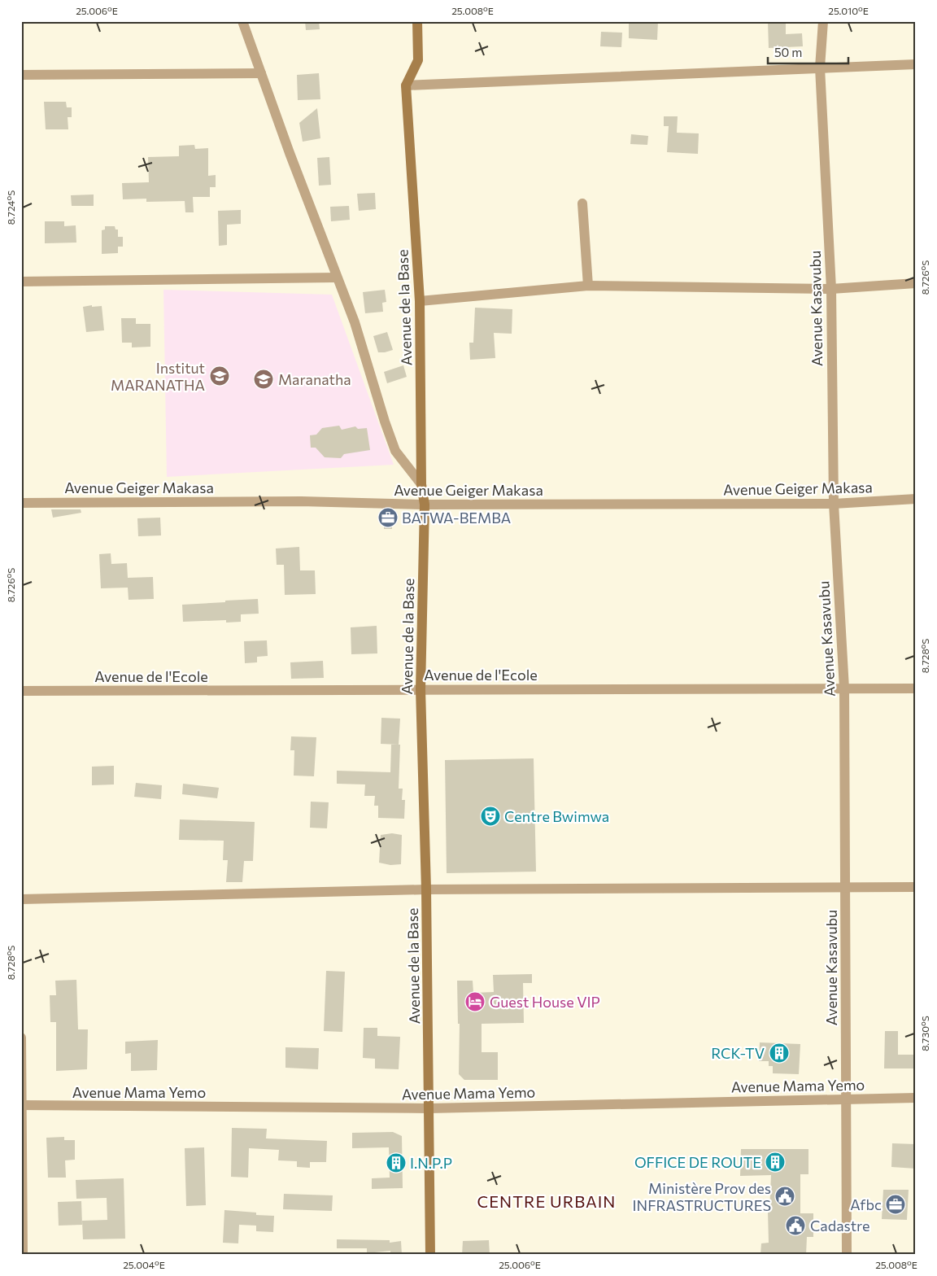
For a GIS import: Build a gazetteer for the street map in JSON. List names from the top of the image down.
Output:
{
  "streets": {
    "main road": ["Avenue de la Base"],
    "street": [
      "Avenue Kasavubu",
      "Avenue Geiger Makasa",
      "Avenue de l'Ecole",
      "Avenue Mama Yemo"
    ]
  },
  "crossings": [
    ["Avenue de la Base", "Avenue Geiger Makasa"],
    ["Avenue de la Base", "Avenue de l'Ecole"],
    ["Avenue de la Base", "Avenue Mama Yemo"],
    ["Avenue Kasavubu", "Avenue Geiger Makasa"],
    ["Avenue Kasavubu", "Avenue de l'Ecole"],
    ["Avenue Kasavubu", "Avenue Mama Yemo"]
  ],
  "districts": ["CENTRE URBAIN"],
  "places": {
    "school or university": ["Institut MARANATHA", "Maranatha"],
    "office": ["BATWA-BEMBA", "Afbc"],
    "theatre": ["Centre Bwimwa"],
    "hotel": ["Guest House VIP"],
    "building": ["RCK-TV", "OFFICE DE ROUTE", "I.N.P.P"],
    "public building": ["Ministère Prov des INFRASTRUCTURES", "Cadastre"]
  },
  "scale_bar": "50 m",
  "coordinates": [
    "25.006°E",
    "25.008°E",
    "25.010°E",
    "8.724°S",
    "8.726°S",
    "8.728°S",
    "8.730°S",
    "25.004°E"
  ]
}
